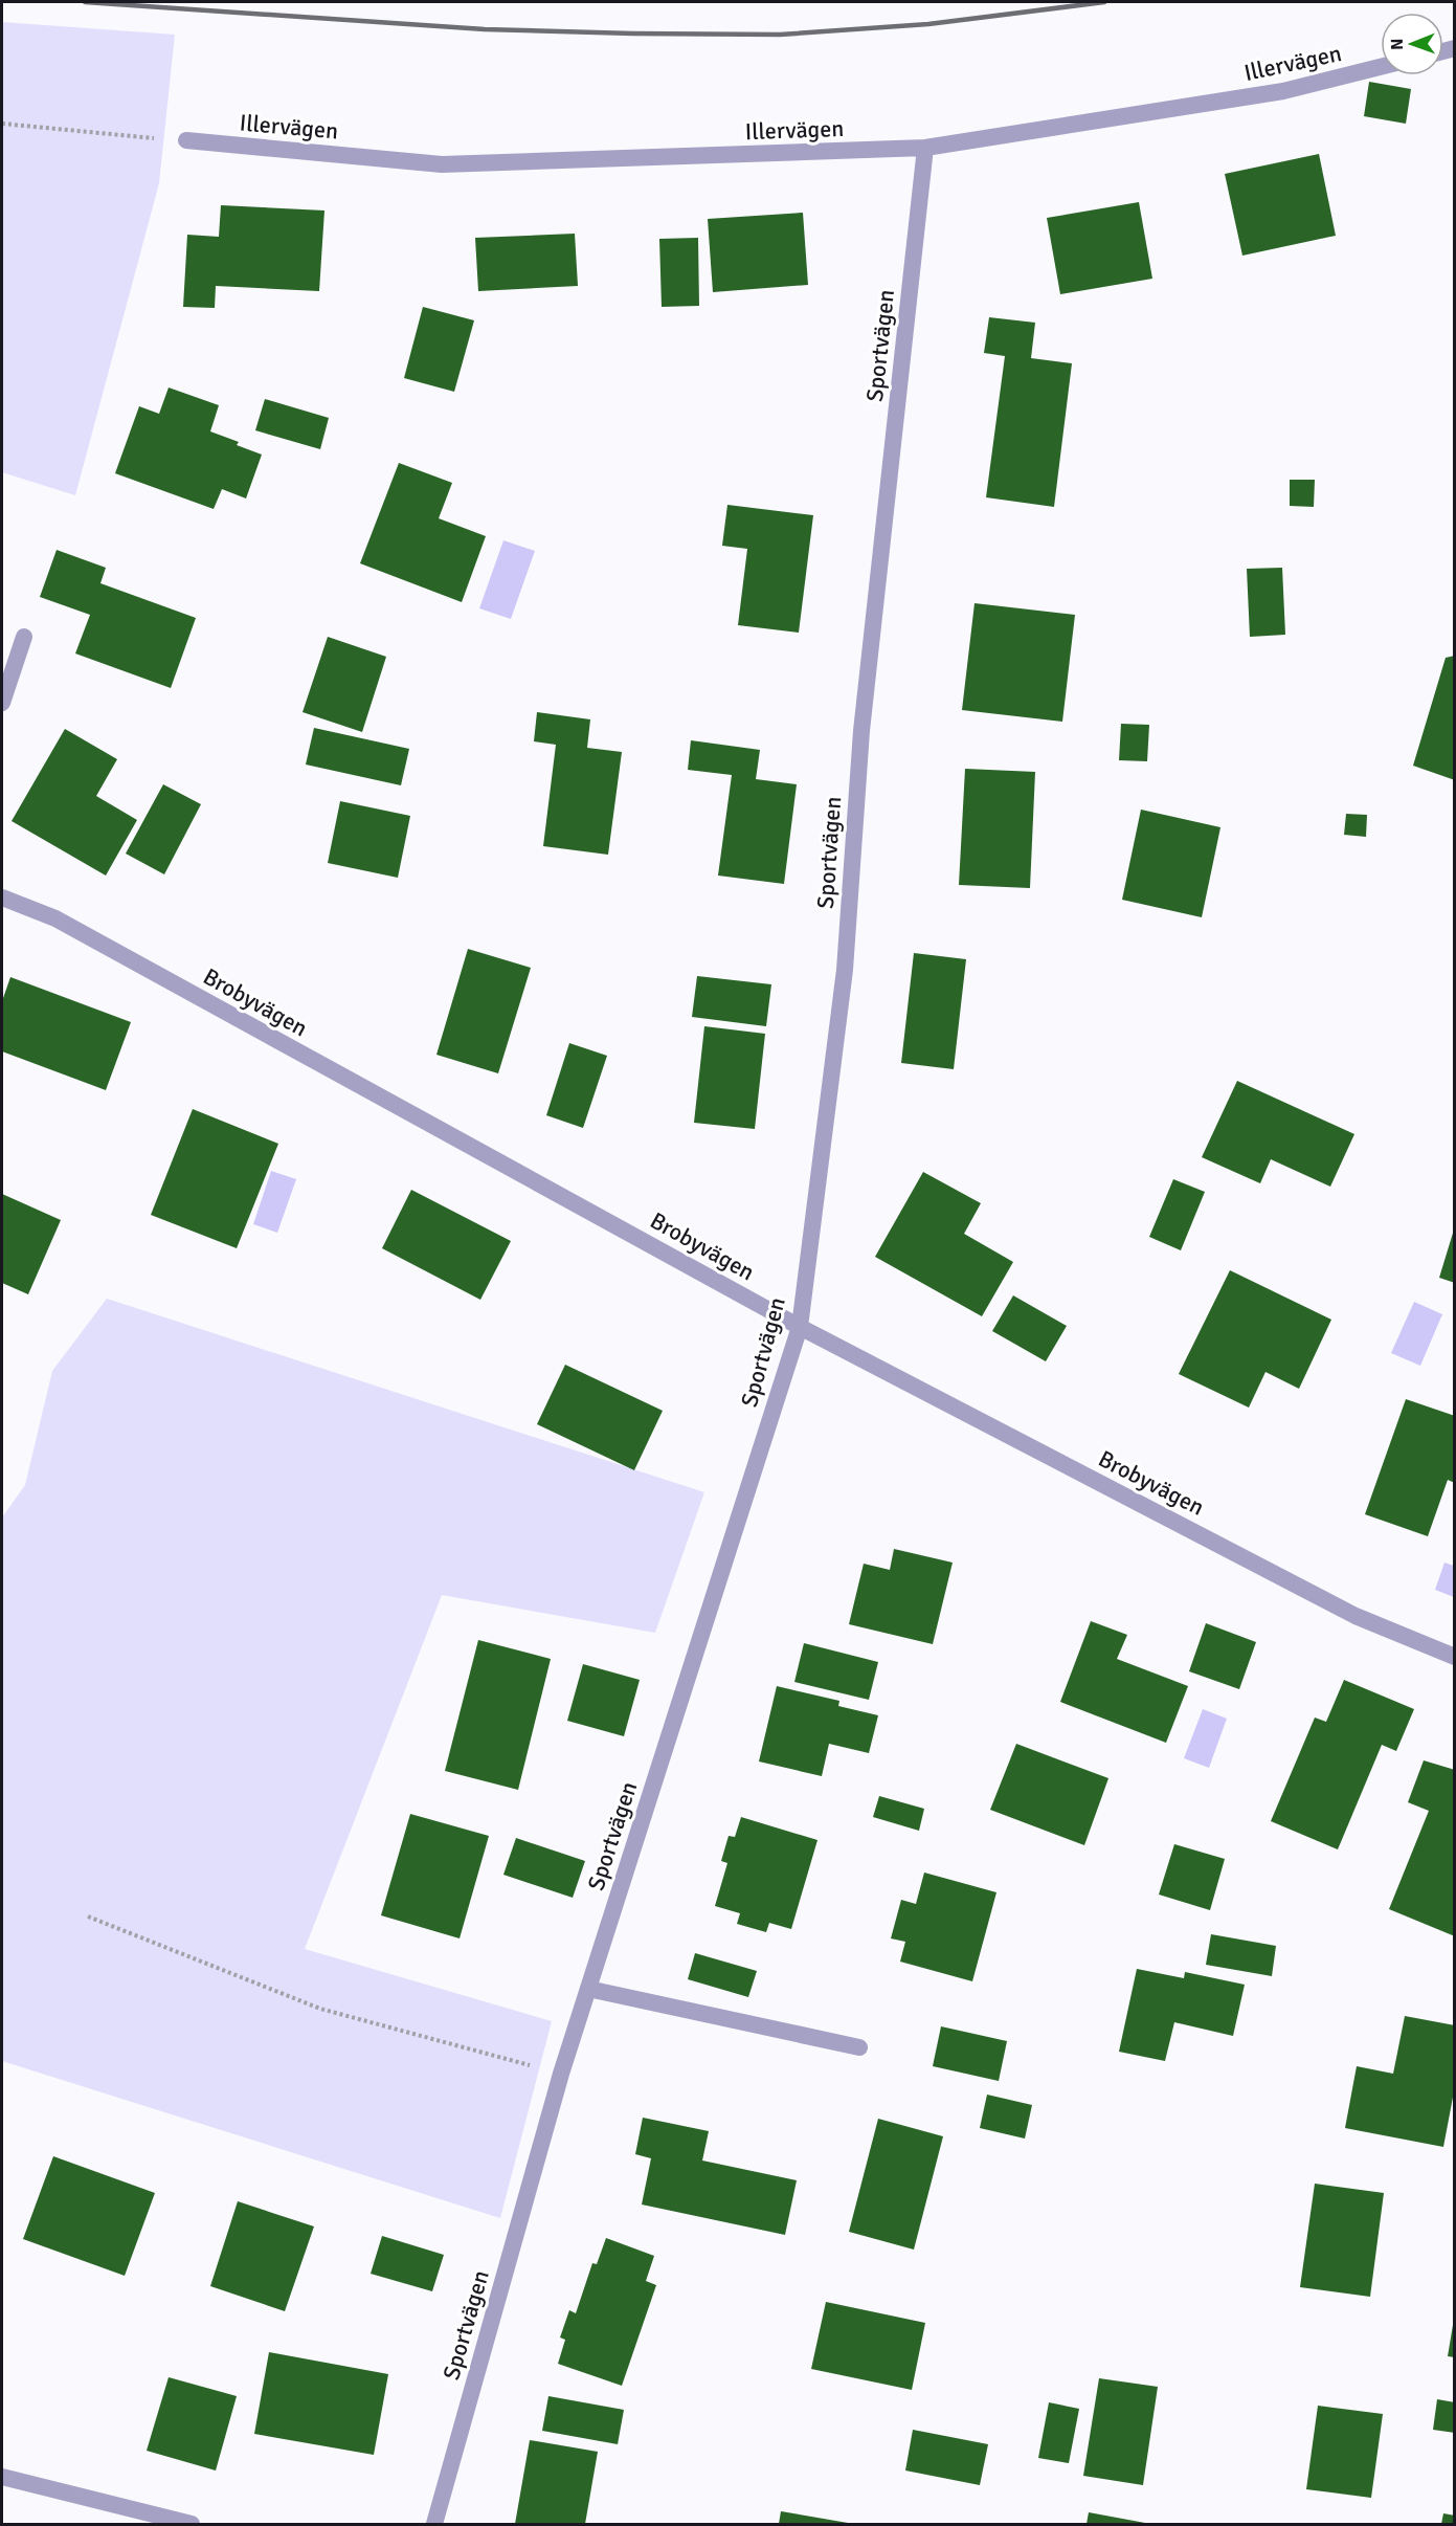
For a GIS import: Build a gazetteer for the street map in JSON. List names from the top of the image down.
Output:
{
  "streets": {
    "street": ["Illervägen", "Sportvägen", "Brobyvägen"]
  },
  "crossings": [
    ["Illervägen", "Sportvägen"],
    ["Sportvägen", "Brobyvägen"]
  ],
  "north": "left"
}
